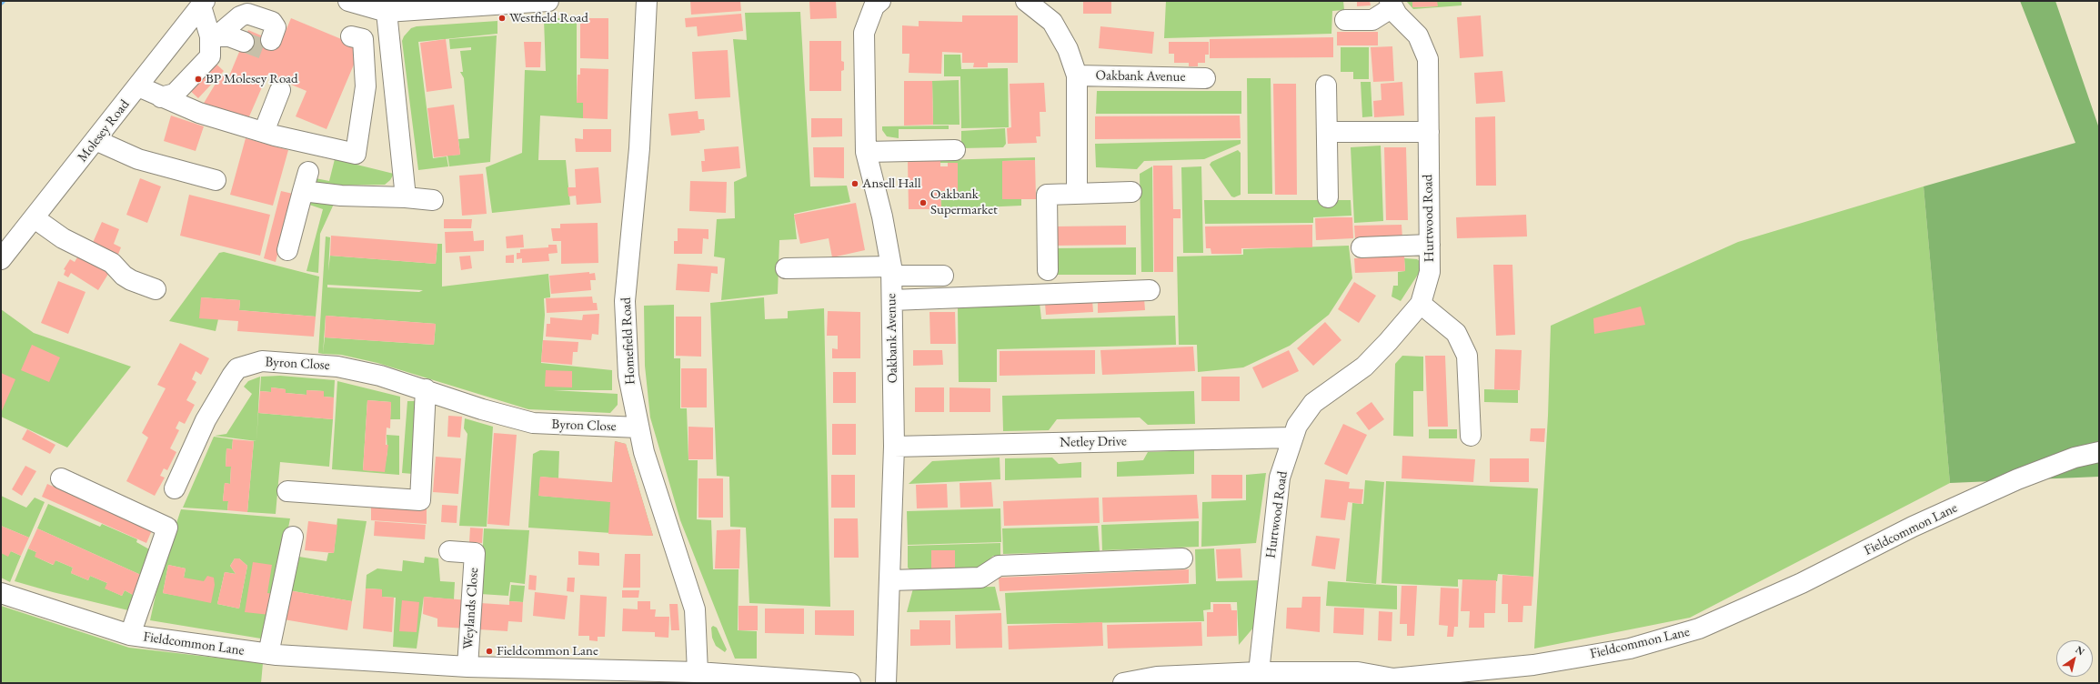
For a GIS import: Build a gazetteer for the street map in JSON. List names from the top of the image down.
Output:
{
  "streets": {
    "street": [
      "Oakbank Avenue",
      "Molesey Road",
      "Hurtwood Road",
      "Homefield Road",
      "Byron Close",
      "Netley Drive",
      "Fieldcommon Lane",
      "Weylands Close"
    ]
  },
  "crossings": [
    ["Oakbank Avenue", "Netley Drive"],
    ["Hurtwood Road", "Netley Drive"],
    ["Hurtwood Road", "Fieldcommon Lane"],
    ["Homefield Road", "Byron Close"],
    ["Homefield Road", "Fieldcommon Lane"],
    ["Fieldcommon Lane", "Weylands Close"]
  ],
  "places": [
    "Westfield Road",
    "BP Molesey Road",
    "Ansell Hall",
    "Oakbank Supermarket",
    "Fieldcommon Lane"
  ],
  "north": "top right"
}
